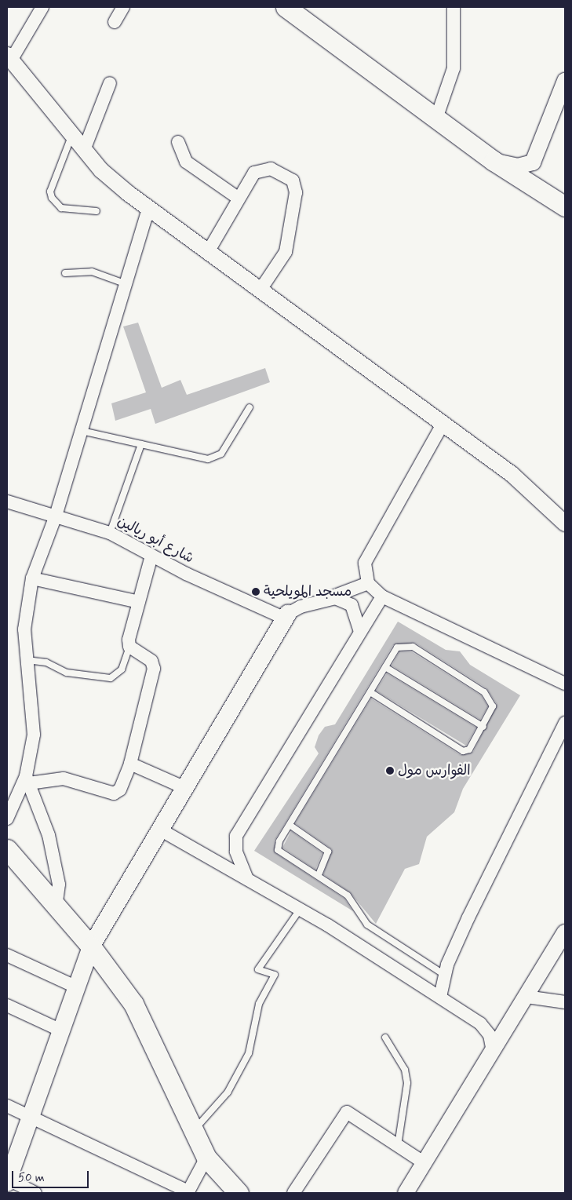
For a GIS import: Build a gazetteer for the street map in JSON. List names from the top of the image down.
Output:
{
  "streets": {
    "street": ["شارع أبو ريالين"]
  },
  "places": ["مسجد المويلحية", "الفوارس مول"],
  "scale_bar": "50 m"
}
